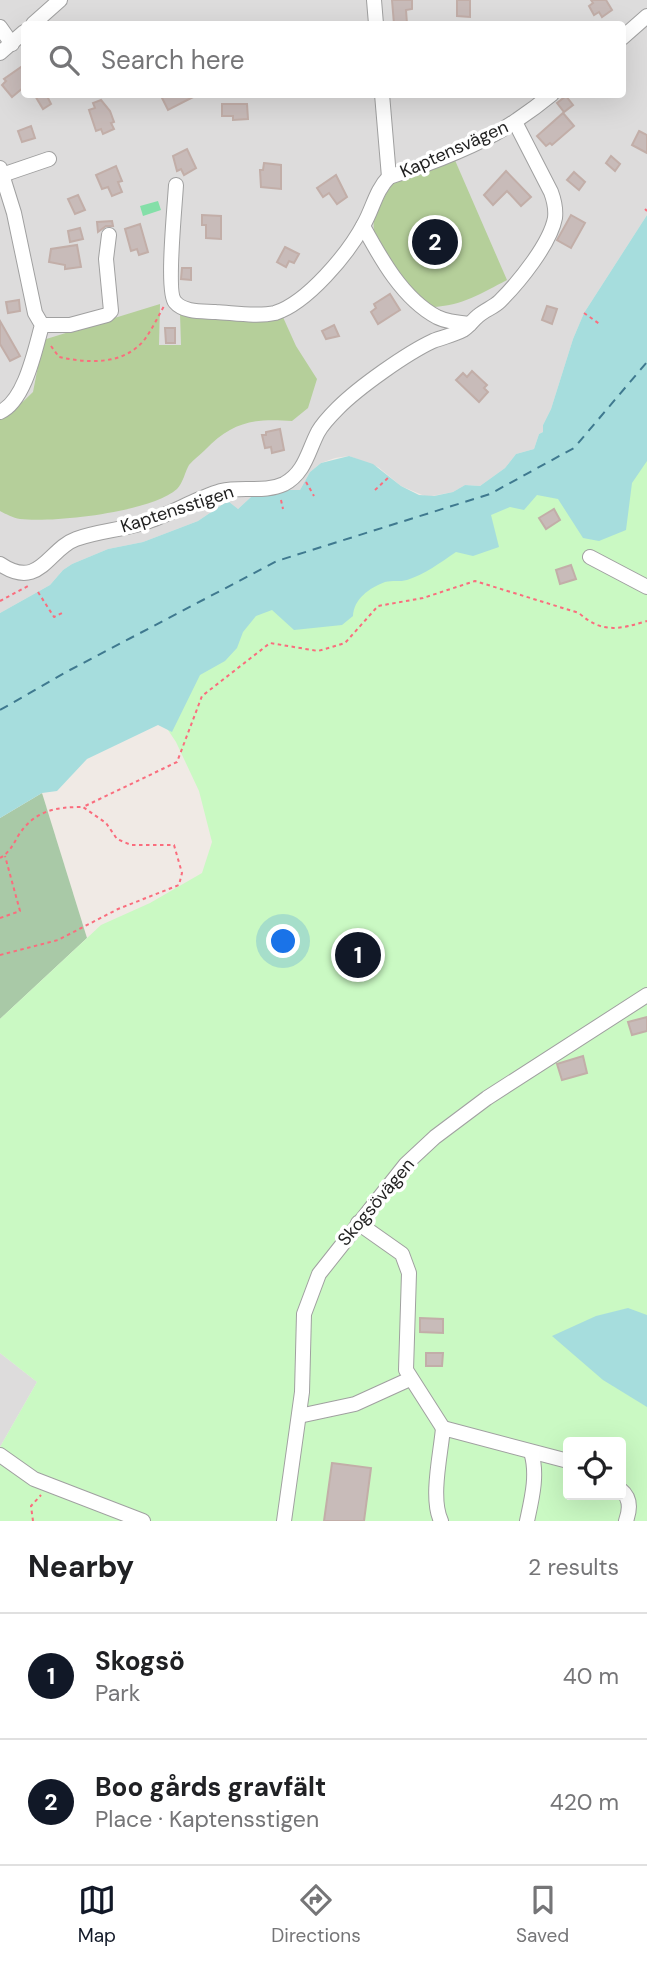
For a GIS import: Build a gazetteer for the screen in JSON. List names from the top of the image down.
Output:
{
  "streets": {
    "street": ["Kaptensvägen", "Kaptensstigen", "Skogsövägen"]
  },
  "crossings": [
    ["Kaptensvägen", "Kaptensstigen"]
  ],
  "page": {
    "search": "Search here",
    "pins": ["2", "1"],
    "heading": ["Nearby", "2 results"],
    "list": [
      {
        "mark": "1",
        "name": "Skogsö",
        "note": "Park",
        "value": "40 m"
      },
      {
        "mark": "2",
        "name": "Boo gårds gravfält",
        "note": "Place · Kaptensstigen",
        "value": "420 m"
      }
    ],
    "nav": ["Map", "Directions", "Saved"]
  }
}
